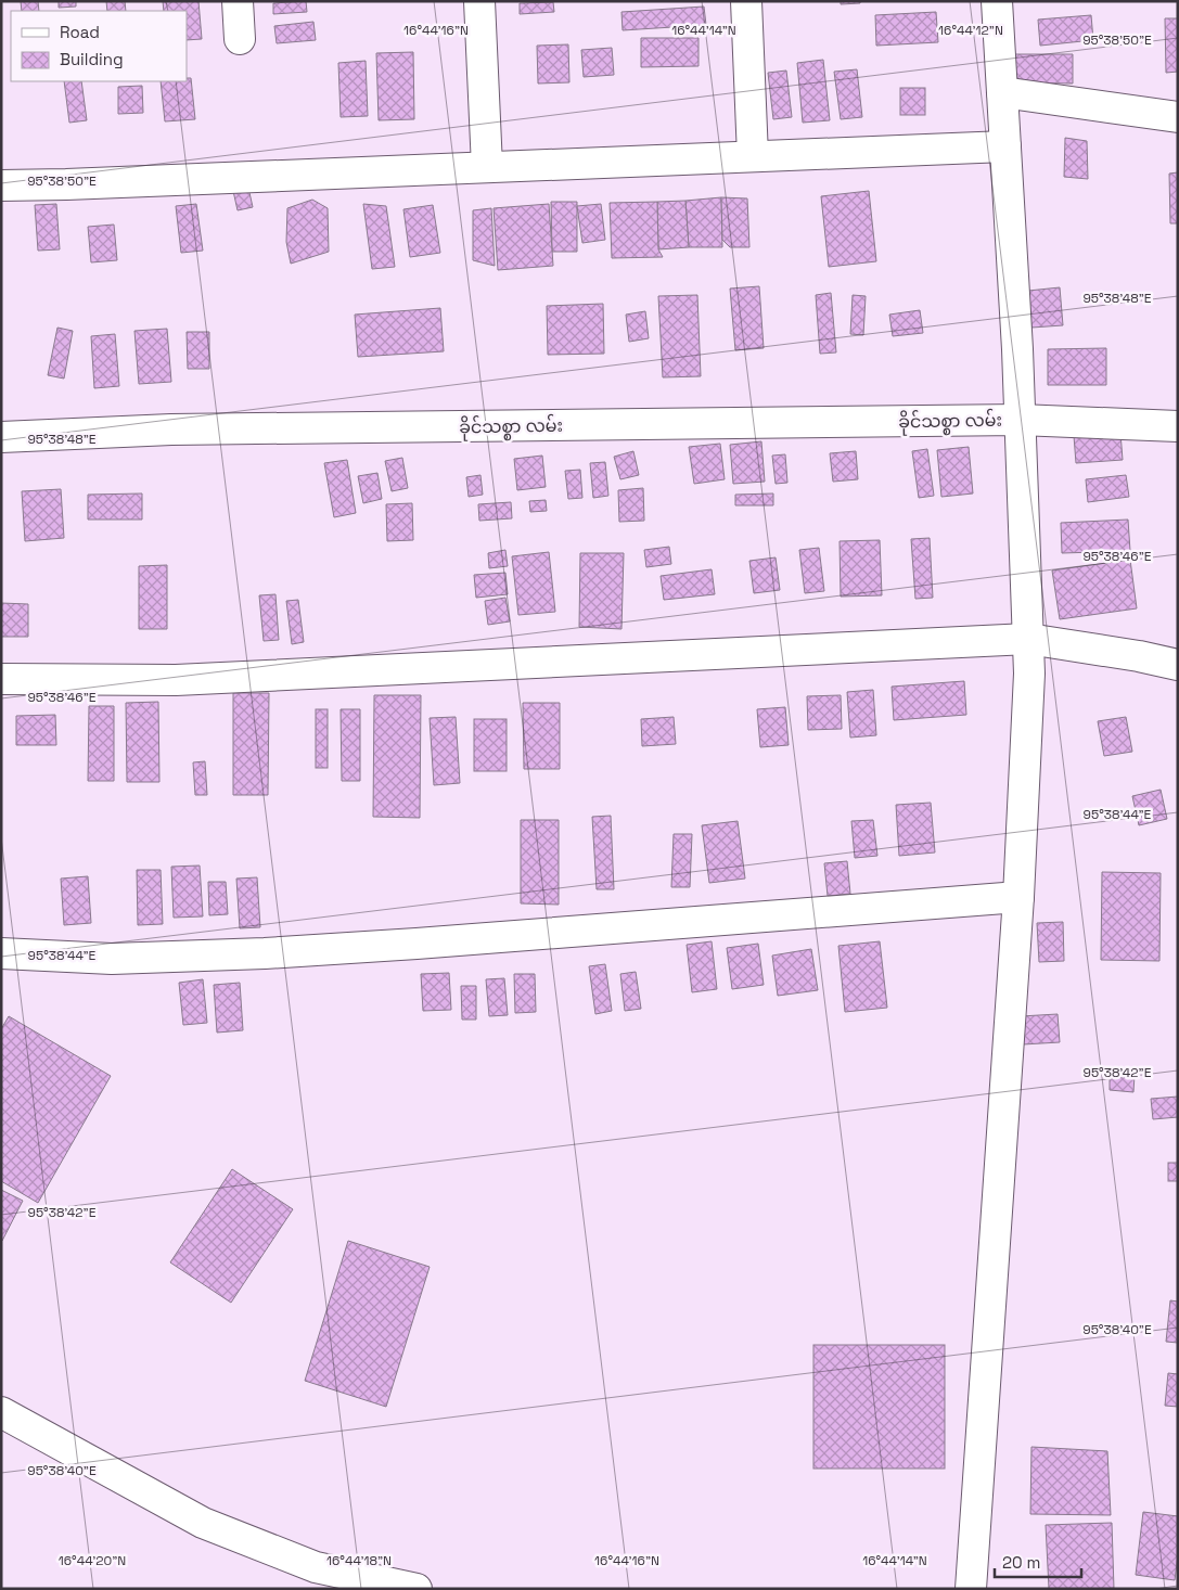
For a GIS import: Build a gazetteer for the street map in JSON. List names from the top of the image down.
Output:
{
  "streets": {
    "street": ["ခိုင်သစ္စာ လမ်း"]
  },
  "legend": ["Road", "Building"],
  "scale_bar": "20 m",
  "coordinates": [
    "16°44'16\"N",
    "16°44'14\"N",
    "16°44'12\"N",
    "95°38'50\"E",
    "95°38'48\"E",
    "95°38'46\"E",
    "95°38'44\"E",
    "95°38'42\"E",
    "95°38'40\"E",
    "16°44'20\"N",
    "16°44'18\"N"
  ]
}
